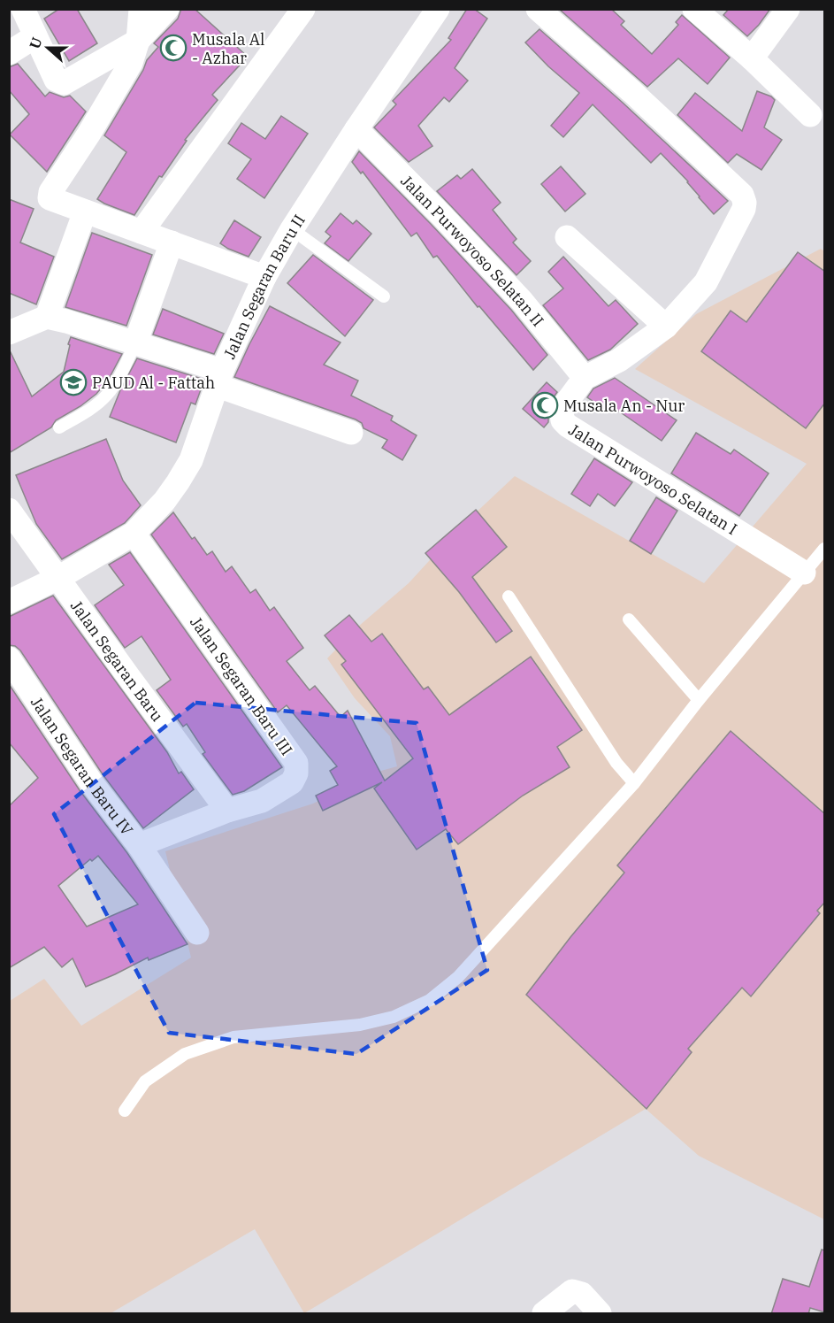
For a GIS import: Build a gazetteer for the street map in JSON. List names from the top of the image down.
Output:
{
  "streets": {
    "street": [
      "Jalan Purwoyoso Selatan II",
      "Jalan Segaran Baru II",
      "Jalan Purwoyoso Selatan I",
      "Jalan Segaran Baru",
      "Jalan Segaran Baru III",
      "Jalan Segaran Baru IV"
    ]
  },
  "crossings": [
    ["Jalan Purwoyoso Selatan II", "Jalan Segaran Baru II"],
    ["Jalan Purwoyoso Selatan II", "Jalan Purwoyoso Selatan I"],
    ["Jalan Segaran Baru II", "Jalan Segaran Baru"],
    ["Jalan Segaran Baru II", "Jalan Segaran Baru III"],
    ["Jalan Segaran Baru", "Jalan Segaran Baru III"],
    ["Jalan Segaran Baru", "Jalan Segaran Baru IV"],
    ["Jalan Segaran Baru III", "Jalan Segaran Baru IV"]
  ],
  "places": {
    "mosque": ["Musala Al - Azhar", "Musala An - Nur"],
    "school or university": ["PAUD Al - Fattah"]
  },
  "north": "left"
}
